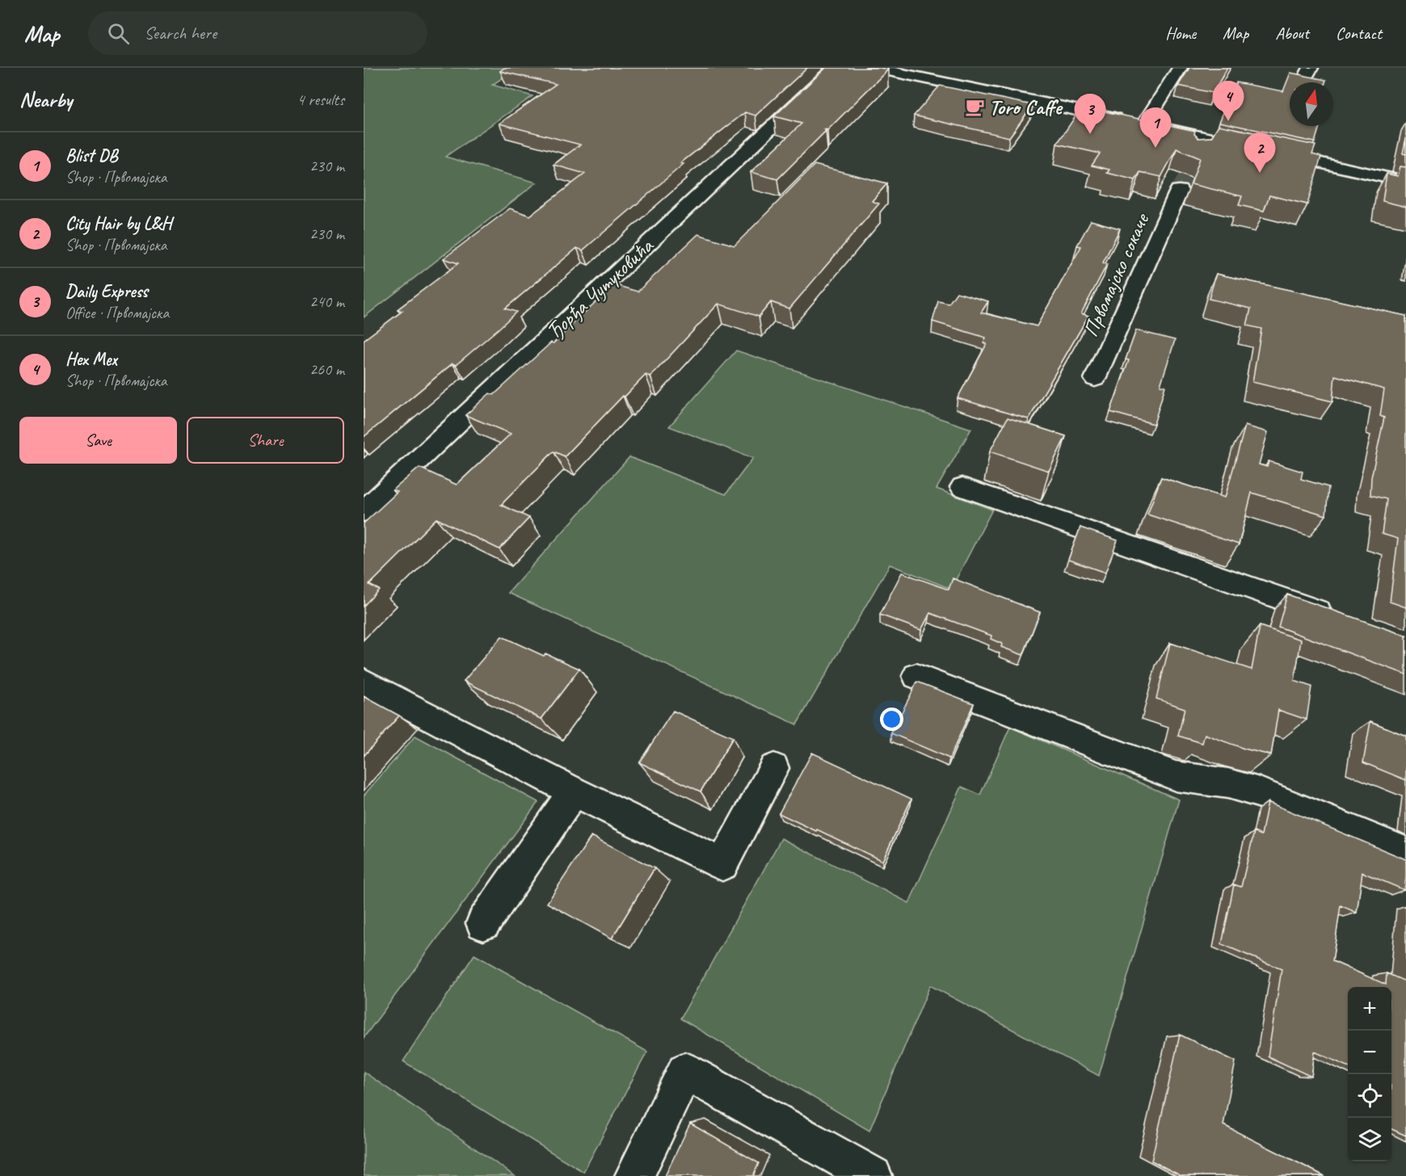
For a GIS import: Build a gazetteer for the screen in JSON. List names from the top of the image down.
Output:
{
  "streets": {
    "street": ["Првомајско сокаче", "Ђорђа Чутуковића"]
  },
  "places": {
    "cafe": ["Toro Caffe"]
  },
  "north": "top",
  "page": {
    "header": "Map",
    "search": "Search here",
    "nav": [
      "Home",
      "Map",
      "About",
      "Contact"
    ],
    "heading": ["Nearby", "4 results"],
    "pins": [
      "4",
      "3",
      "1",
      "2"
    ],
    "list": [
      {
        "mark": "1",
        "name": "Blist DB",
        "note": "Shop · Првомајска",
        "value": "230 m"
      },
      {
        "mark": "2",
        "name": "City Hair by L&H",
        "note": "Shop · Првомајска",
        "value": "230 m"
      },
      {
        "mark": "3",
        "name": "Daily Express",
        "note": "Office · Првомајска",
        "value": "240 m"
      },
      {
        "mark": "4",
        "name": "Hex Mex",
        "note": "Shop · Првомајска",
        "value": "260 m"
      }
    ],
    "buttons": ["Save", "Share"],
    "map_buttons": ["+", "−"]
  }
}
